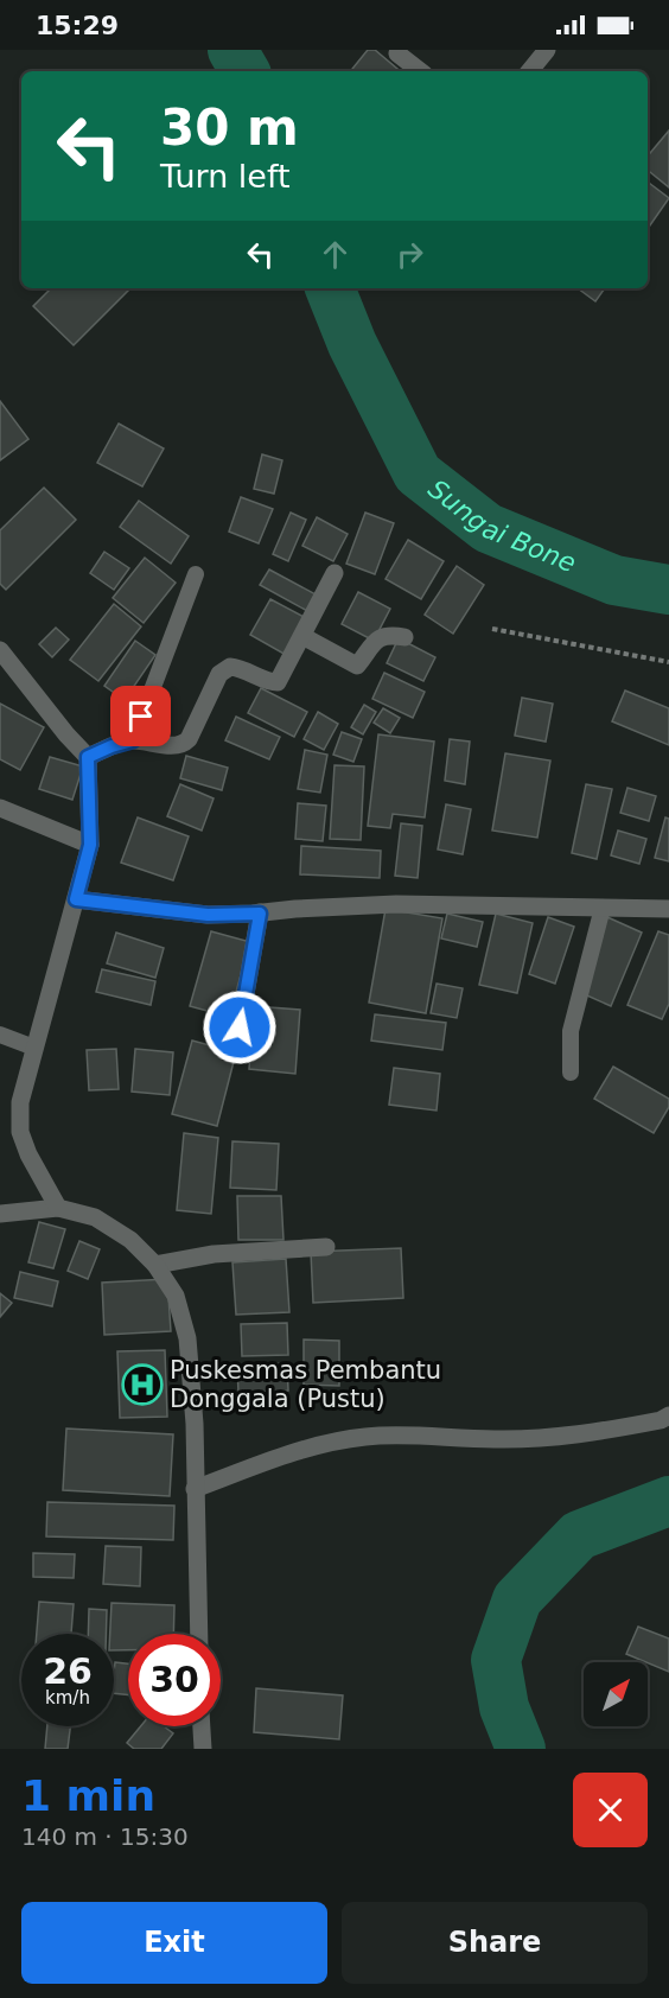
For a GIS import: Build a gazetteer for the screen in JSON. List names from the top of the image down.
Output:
{
  "water": ["Sungai Bone"],
  "places": {
    "hospital": ["Puskesmas Pembantu Donggala (Pustu)"]
  },
  "north": "top right",
  "page": {
    "status": "15:29",
    "turn": ["30 m", "Turn left"],
    "speed": "26 km/h",
    "limit": "30",
    "heading": ["1 min", "140 m · 15:30"],
    "buttons": ["Exit", "Share"]
  }
}
